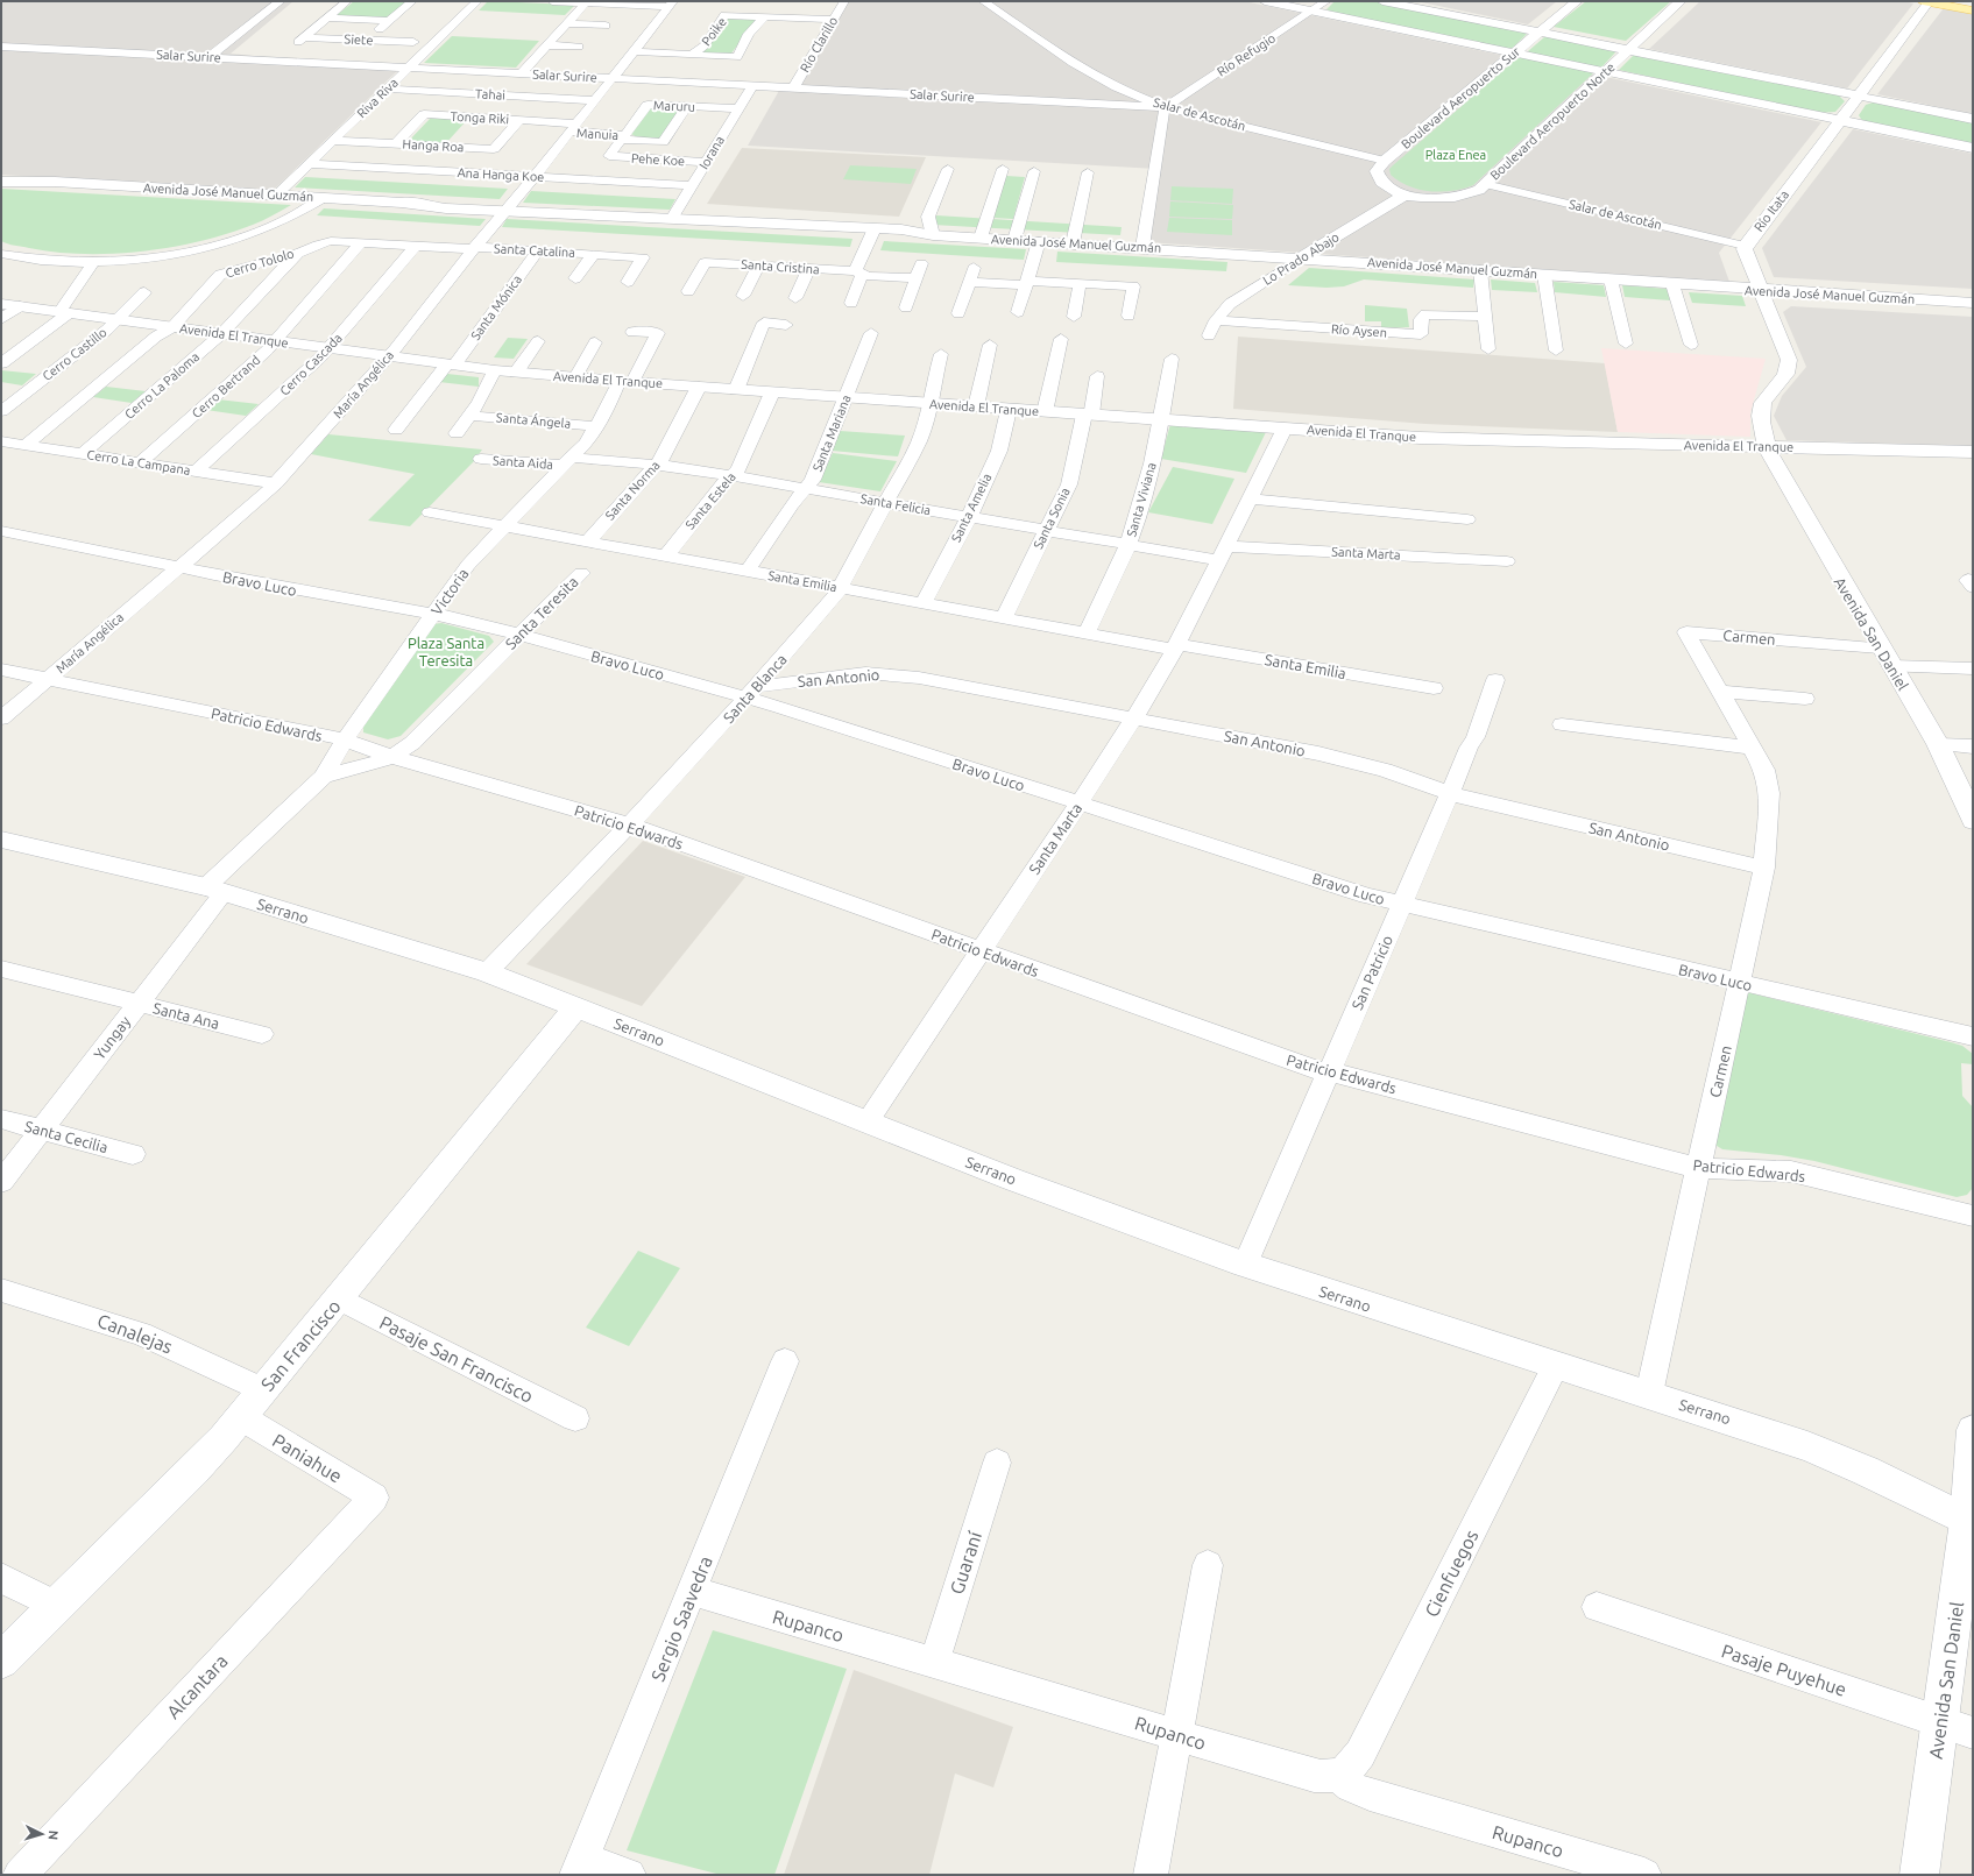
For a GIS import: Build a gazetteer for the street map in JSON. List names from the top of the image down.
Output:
{
  "streets": {
    "street": [
      "Poike",
      "Siete",
      "Río Clarillo",
      "Río Refugio",
      "Salar Surire",
      "Tahai",
      "Riva Riva",
      "Boulevard Aeropuerto Sur",
      "Maruru",
      "Salar de Ascotán",
      "Tonga Riki",
      "Boulevard Aeropuerto Norte",
      "Manuia",
      "Hanga Roa",
      "Iorana",
      "Pehe Koe",
      "Ana Hanga Koe",
      "Avenida José Manuel Guzmán",
      "Río Itata",
      "Santa Catalina",
      "Lo Prado Abajo",
      "Cerro Tololo",
      "Santa Cristina",
      "Santa Mónica",
      "Río Aysen",
      "Avenida El Tranque",
      "Cerro Castillo",
      "Cerro Cascada",
      "María Angélica",
      "Cerro La Paloma",
      "Cerro Bertrand",
      "Santa Ángela",
      "Santa Mariana",
      "Cerro La Campana",
      "Santa Aida",
      "Santa Norma",
      "Santa Viviana",
      "Santa Estela",
      "Santa Felicia",
      "Santa Amelia",
      "Santa Sonia",
      "Santa Marta",
      "Santa Emilia",
      "Bravo Luco",
      "Victoria",
      "Santa Teresita",
      "Avenida San Daniel",
      "Carmen",
      "San Antonio",
      "Santa Blanca",
      "Patricio Edwards",
      "Serrano",
      "San Patricio",
      "Santa Ana",
      "Yungay",
      "Santa Cecilia",
      "Canalejas",
      "San Francisco",
      "Pasaje San Francisco",
      "Paniahue",
      "Guaraní",
      "Cienfuegos",
      "Sergio Saavedra",
      "Rupanco",
      "Pasaje Puyehue",
      "Alcantara"
    ]
  },
  "crossings": [
    ["Poike", "Río Clarillo"],
    ["Poike", "María Angélica"],
    ["Río Clarillo", "Salar Surire"],
    ["Río Refugio", "Salar Surire"],
    ["Río Refugio", "Salar de Ascotán"],
    ["Salar Surire", "Riva Riva"],
    ["Salar Surire", "Salar de Ascotán"],
    ["Salar Surire", "Iorana"],
    ["Salar Surire", "María Angélica"],
    ["Tahai", "Riva Riva"],
    ["Tahai", "María Angélica"],
    ["Riva Riva", "Hanga Roa"],
    ["Riva Riva", "Ana Hanga Koe"],
    ["Riva Riva", "Avenida José Manuel Guzmán"],
    ["Boulevard Aeropuerto Sur", "Salar de Ascotán"],
    ["Maruru", "Manuia"],
    ["Maruru", "Iorana"],
    ["Maruru", "Pehe Koe"],
    ["Salar de Ascotán", "Boulevard Aeropuerto Norte"],
    ["Salar de Ascotán", "Río Itata"],
    ["Tonga Riki", "Manuia"],
    ["Tonga Riki", "Hanga Roa"],
    ["Tonga Riki", "María Angélica"],
    ["Boulevard Aeropuerto Norte", "Lo Prado Abajo"],
    ["Manuia", "María Angélica"],
    ["Iorana", "Pehe Koe"],
    ["Iorana", "Ana Hanga Koe"],
    ["Iorana", "Avenida José Manuel Guzmán"],
    ["Ana Hanga Koe", "María Angélica"],
    ["Avenida José Manuel Guzmán", "Río Itata"],
    ["Avenida José Manuel Guzmán", "Lo Prado Abajo"],
    ["Avenida José Manuel Guzmán", "María Angélica"],
    ["Río Itata", "Avenida El Tranque"],
    ["Río Itata", "Avenida San Daniel"],
    ["Santa Catalina", "Cerro Tololo"],
    ["Santa Catalina", "Santa Mónica"],
    ["Santa Catalina", "María Angélica"],
    ["Lo Prado Abajo", "Río Aysen"],
    ["Cerro Tololo", "Avenida El Tranque"],
    ["Cerro Tololo", "Cerro Cascada"],
    ["Cerro Tololo", "María Angélica"],
    ["Cerro Tololo", "Cerro La Paloma"],
    ["Cerro Tololo", "Cerro Bertrand"],
    ["Cerro Tololo", "Cerro La Campana"],
    ["Santa Mónica", "Avenida El Tranque"],
    ["Avenida El Tranque", "Cerro Castillo"],
    ["Avenida El Tranque", "Cerro Cascada"],
    ["Avenida El Tranque", "María Angélica"],
    ["Avenida El Tranque", "Cerro La Paloma"],
    ["Avenida El Tranque", "Cerro Bertrand"],
    ["Avenida El Tranque", "Santa Ángela"],
    ["Avenida El Tranque", "Santa Mariana"],
    ["Avenida El Tranque", "Santa Norma"],
    ["Avenida El Tranque", "Santa Viviana"],
    ["Avenida El Tranque", "Santa Estela"],
    ["Avenida El Tranque", "Santa Amelia"],
    ["Avenida El Tranque", "Santa Sonia"],
    ["Avenida El Tranque", "Santa Marta"],
    ["Avenida El Tranque", "Victoria"],
    ["Avenida El Tranque", "Avenida San Daniel"],
    ["Avenida El Tranque", "Santa Blanca"],
    ["Cerro Cascada", "Cerro La Campana"],
    ["María Angélica", "Cerro La Campana"],
    ["María Angélica", "Bravo Luco"],
    ["María Angélica", "Patricio Edwards"],
    ["Cerro La Paloma", "Cerro La Campana"],
    ["Cerro Bertrand", "Cerro La Campana"],
    ["Santa Ángela", "Victoria"],
    ["Santa Mariana", "Santa Felicia"],
    ["Santa Mariana", "Santa Emilia"],
    ["Santa Aida", "Santa Felicia"],
    ["Santa Aida", "Victoria"],
    ["Santa Norma", "Santa Felicia"],
    ["Santa Norma", "Santa Emilia"],
    ["Santa Viviana", "Santa Felicia"],
    ["Santa Viviana", "Santa Emilia"],
    ["Santa Estela", "Santa Felicia"],
    ["Santa Estela", "Santa Emilia"],
    ["Santa Felicia", "Santa Amelia"],
    ["Santa Felicia", "Santa Sonia"],
    ["Santa Felicia", "Santa Marta"],
    ["Santa Felicia", "Victoria"],
    ["Santa Felicia", "Santa Blanca"],
    ["Santa Amelia", "Santa Emilia"],
    ["Santa Sonia", "Santa Emilia"],
    ["Santa Marta", "Santa Emilia"],
    ["Santa Marta", "Bravo Luco"],
    ["Santa Marta", "San Antonio"],
    ["Santa Marta", "Patricio Edwards"],
    ["Santa Marta", "Serrano"],
    ["Santa Emilia", "Victoria"],
    ["Santa Emilia", "Santa Blanca"],
    ["Bravo Luco", "Victoria"],
    ["Bravo Luco", "Santa Teresita"],
    ["Bravo Luco", "Carmen"],
    ["Bravo Luco", "San Antonio"],
    ["Bravo Luco", "Santa Blanca"],
    ["Bravo Luco", "San Patricio"],
    ["Victoria", "Santa Teresita"],
    ["Victoria", "Patricio Edwards"],
    ["Victoria", "Serrano"],
    ["Victoria", "Yungay"],
    ["Santa Teresita", "Patricio Edwards"],
    ["Avenida San Daniel", "Carmen"],
    ["Avenida San Daniel", "Serrano"],
    ["Avenida San Daniel", "Pasaje Puyehue"],
    ["Carmen", "San Antonio"],
    ["Carmen", "Patricio Edwards"],
    ["Carmen", "Serrano"],
    ["San Antonio", "Santa Blanca"],
    ["San Antonio", "San Patricio"],
    ["Santa Blanca", "Patricio Edwards"],
    ["Santa Blanca", "Serrano"],
    ["Patricio Edwards", "San Patricio"],
    ["Serrano", "San Patricio"],
    ["Serrano", "Yungay"],
    ["Serrano", "San Francisco"],
    ["Serrano", "Cienfuegos"],
    ["Santa Ana", "Yungay"],
    ["Yungay", "Santa Cecilia"],
    ["Canalejas", "San Francisco"],
    ["San Francisco", "Pasaje San Francisco"],
    ["San Francisco", "Paniahue"],
    ["Paniahue", "Alcantara"],
    ["Guaraní", "Rupanco"],
    ["Cienfuegos", "Rupanco"],
    ["Sergio Saavedra", "Rupanco"]
  ],
  "parks": ["Plaza Enea", "Plaza Santa Teresita"],
  "north": "right"
}
